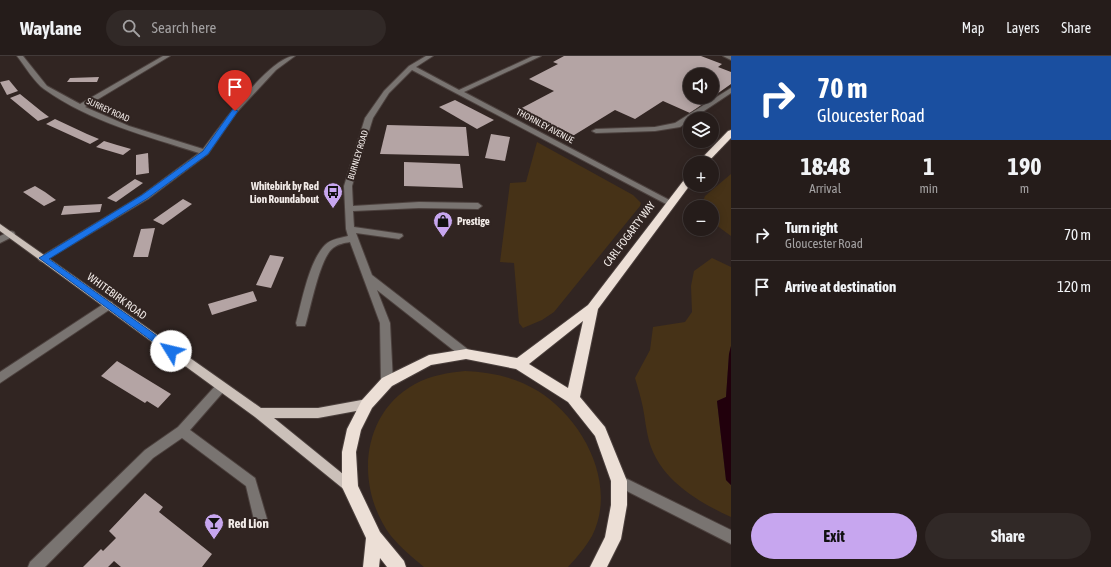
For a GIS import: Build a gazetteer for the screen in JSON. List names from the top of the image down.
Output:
{
  "streets": {
    "highway": ["CARL FOGARTY WAY"],
    "main road": ["WHITEBIRK ROAD"],
    "street": ["SURREY ROAD", "THORNLEY AVENUE", "BURNLEY ROAD"]
  },
  "crossings": [
    ["THORNLEY AVENUE", "BURNLEY ROAD"],
    ["THORNLEY AVENUE", "CARL FOGARTY WAY"]
  ],
  "places": {
    "bus stop": ["Whitebirk by Red Lion Roundabout"],
    "shop": ["Prestige"],
    "bar": ["Red Lion"]
  },
  "page": {
    "header": "Waylane",
    "search": "Search here",
    "nav": ["Map", "Layers", "Share"],
    "turn": ["70 m", "Gloucester Road"],
    "map_buttons": ["+", "−"],
    "eta": [
      "18:48",
      "Arrival",
      "1",
      "min",
      "190",
      "m"
    ],
    "list": [
      {
        "name": "Turn right",
        "note": "Gloucester Road",
        "value": "70 m"
      },
      {
        "name": "Arrive at destination",
        "value": "120 m"
      }
    ],
    "buttons": ["Exit", "Share"]
  }
}
